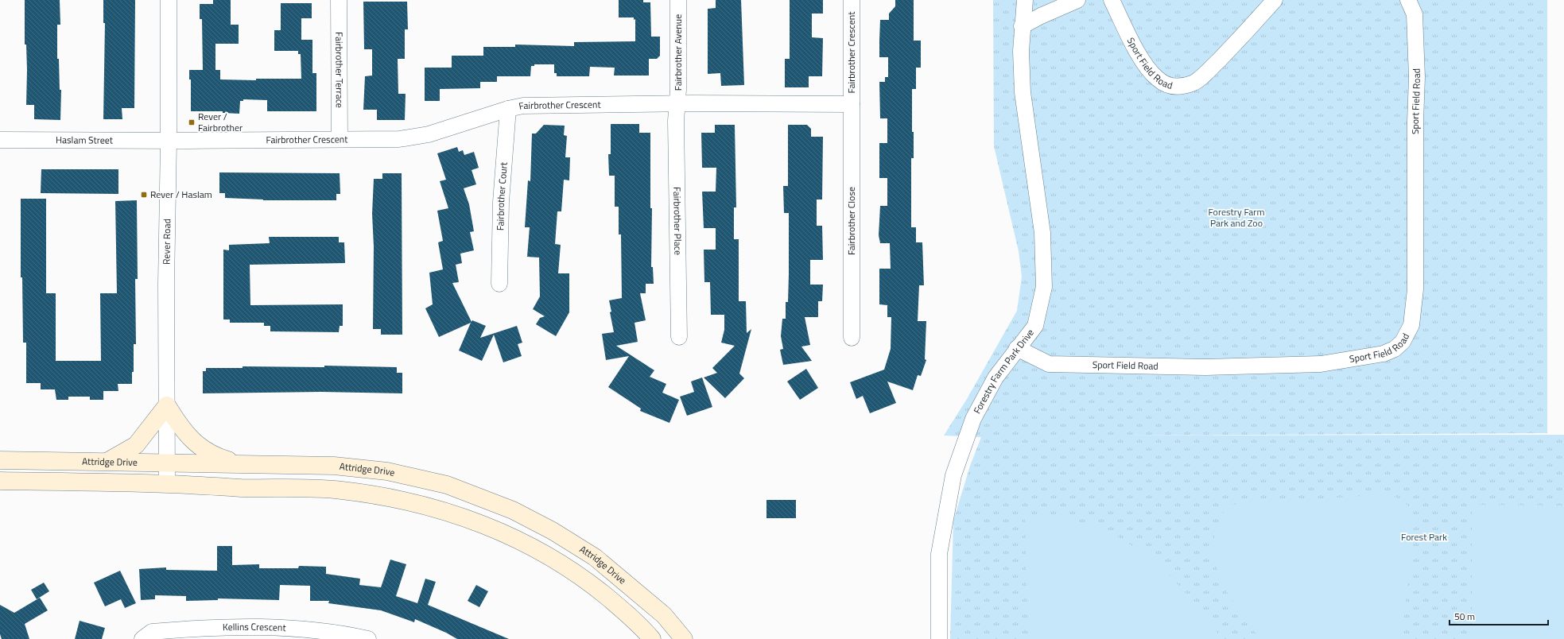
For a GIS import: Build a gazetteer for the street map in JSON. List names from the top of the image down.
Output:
{
  "streets": {
    "main road": ["Attridge Drive"],
    "street": [
      "Fairbrother Avenue",
      "Fairbrother Crescent",
      "Sport Field Road",
      "Fairbrother Terrace",
      "Haslam Street",
      "Fairbrother Court",
      "Fairbrother Place",
      "Fairbrother Close",
      "Rever Road",
      "Forestry Farm Park Drive",
      "Kellins Crescent"
    ]
  },
  "crossings": [
    ["Fairbrother Avenue", "Fairbrother Crescent"],
    ["Fairbrother Avenue", "Fairbrother Place"],
    ["Fairbrother Crescent", "Fairbrother Terrace"],
    ["Fairbrother Crescent", "Haslam Street"],
    ["Fairbrother Crescent", "Fairbrother Court"],
    ["Fairbrother Crescent", "Fairbrother Place"],
    ["Fairbrother Crescent", "Fairbrother Close"],
    ["Fairbrother Crescent", "Rever Road"],
    ["Sport Field Road", "Forestry Farm Park Drive"],
    ["Haslam Street", "Rever Road"],
    ["Rever Road", "Attridge Drive"]
  ],
  "parks": ["Forestry Farm Park and Zoo", "Forest Park"],
  "places": {
    "transit": ["Rever / Fairbrother", "Rever / Haslam"]
  },
  "scale_bar": "50 m"
}
